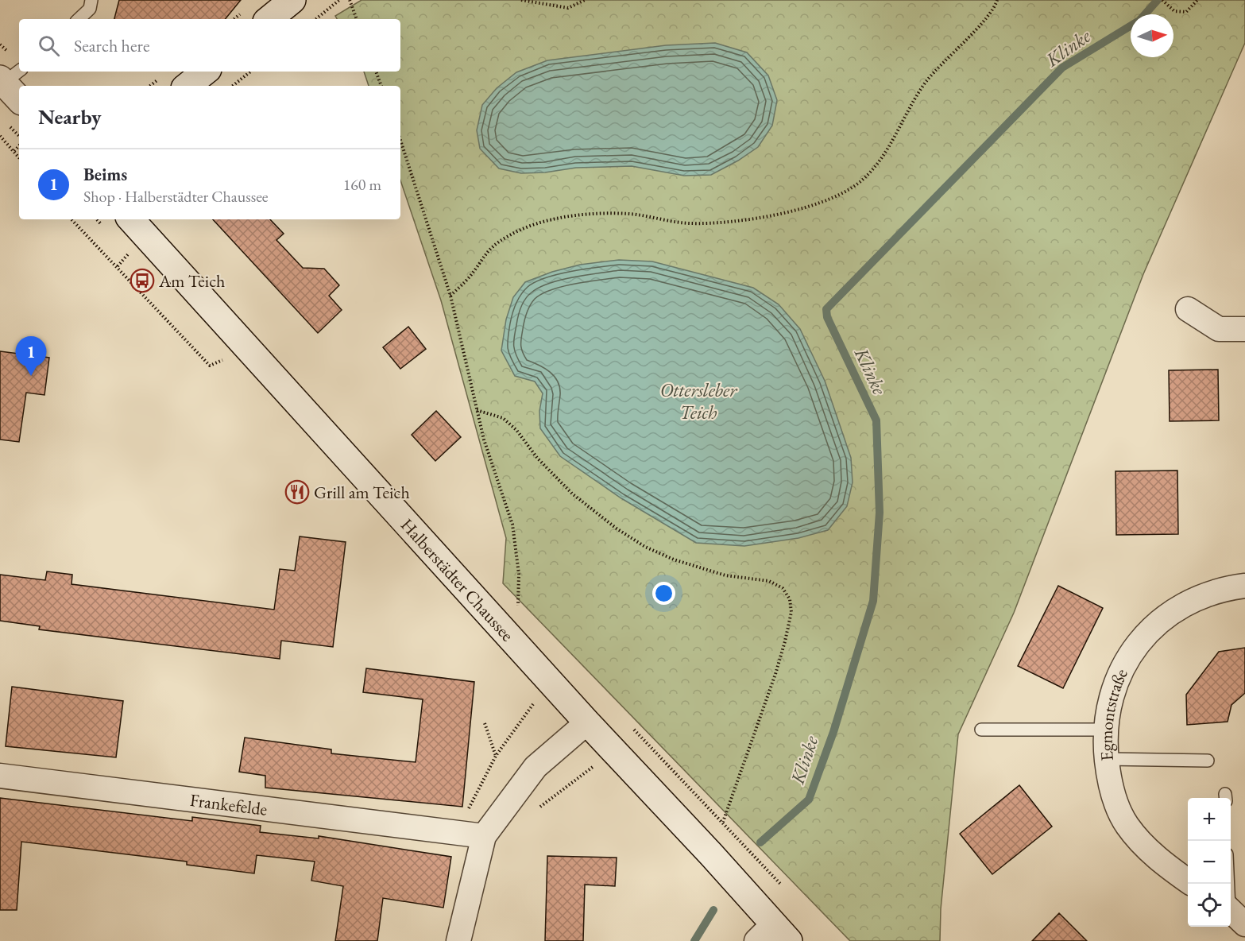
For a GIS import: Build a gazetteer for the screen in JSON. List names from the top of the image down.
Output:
{
  "streets": {
    "main road": ["Halberstädter Chaussee"],
    "street": ["Egmontstraße", "Frankefelde"]
  },
  "water": ["Klinke", "Ottersleber Teich"],
  "places": {
    "bus stop": ["Am Teich"],
    "restaurant": ["Grill am Teich"]
  },
  "north": "right",
  "page": {
    "search": "Search here",
    "heading": "Nearby",
    "list": [
      {
        "mark": "1",
        "name": "Beims",
        "note": "Shop · Halberstädter Chaussee",
        "value": "160 m"
      }
    ],
    "pins": "1",
    "map_buttons": ["+", "−"]
  }
}
